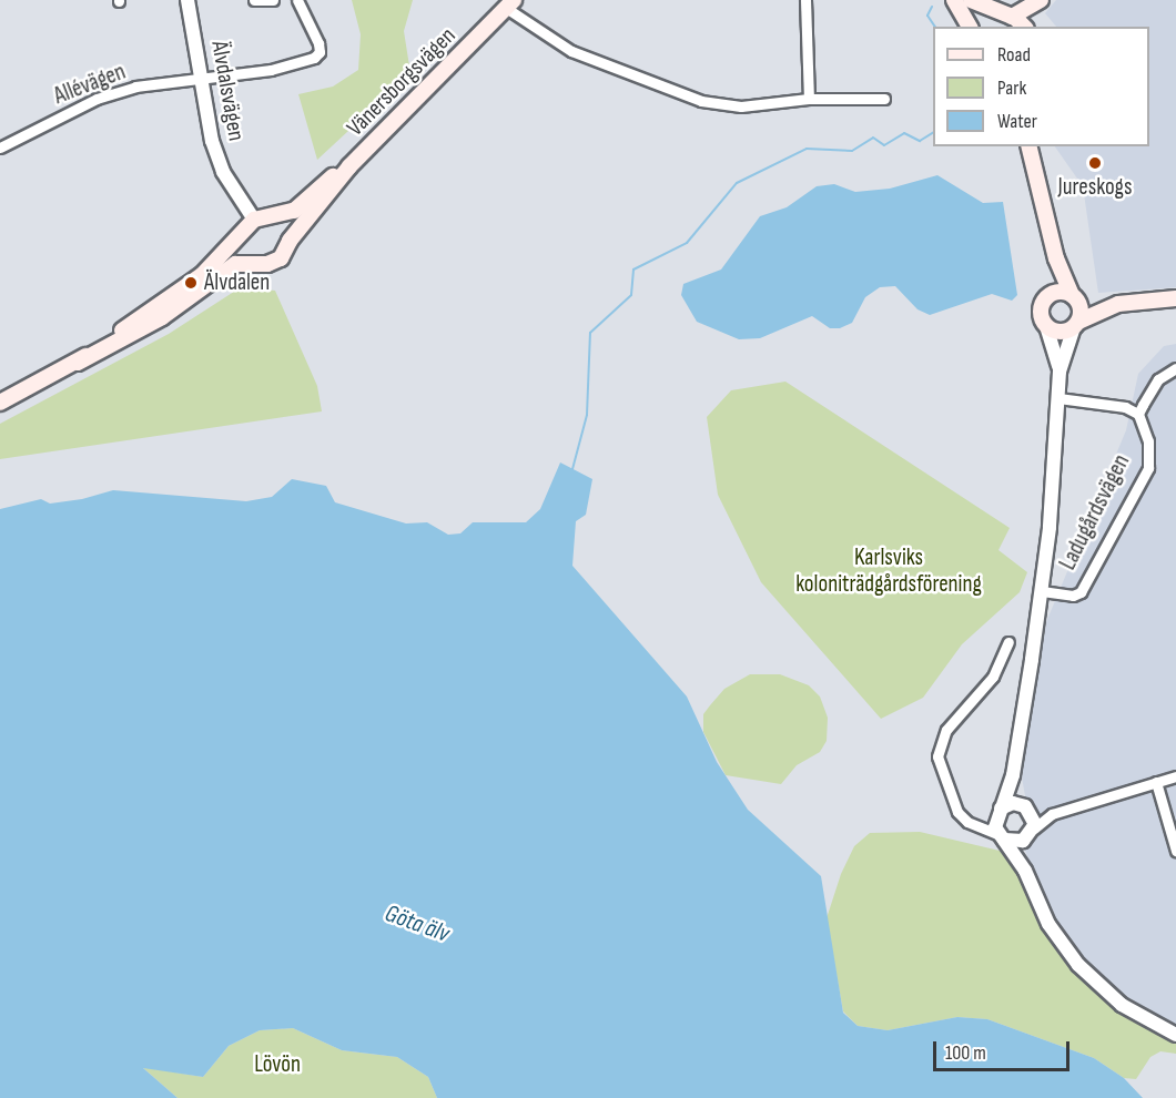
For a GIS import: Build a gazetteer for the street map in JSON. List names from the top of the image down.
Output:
{
  "streets": {
    "main road": ["Vänersborgsvägen", "Ladugårdsvägen"],
    "street": ["Allévägen", "Älvdalsvägen"]
  },
  "crossings": [
    ["Vänersborgsvägen", "Älvdalsvägen"],
    ["Allévägen", "Älvdalsvägen"]
  ],
  "water": ["Göta älv"],
  "parks": ["Karlsviks koloniträdgårdsförening", "Lövön"],
  "places": ["Jureskogs", "Älvdalen"],
  "legend": ["Road", "Park", "Water"],
  "scale_bar": "100 m"
}
